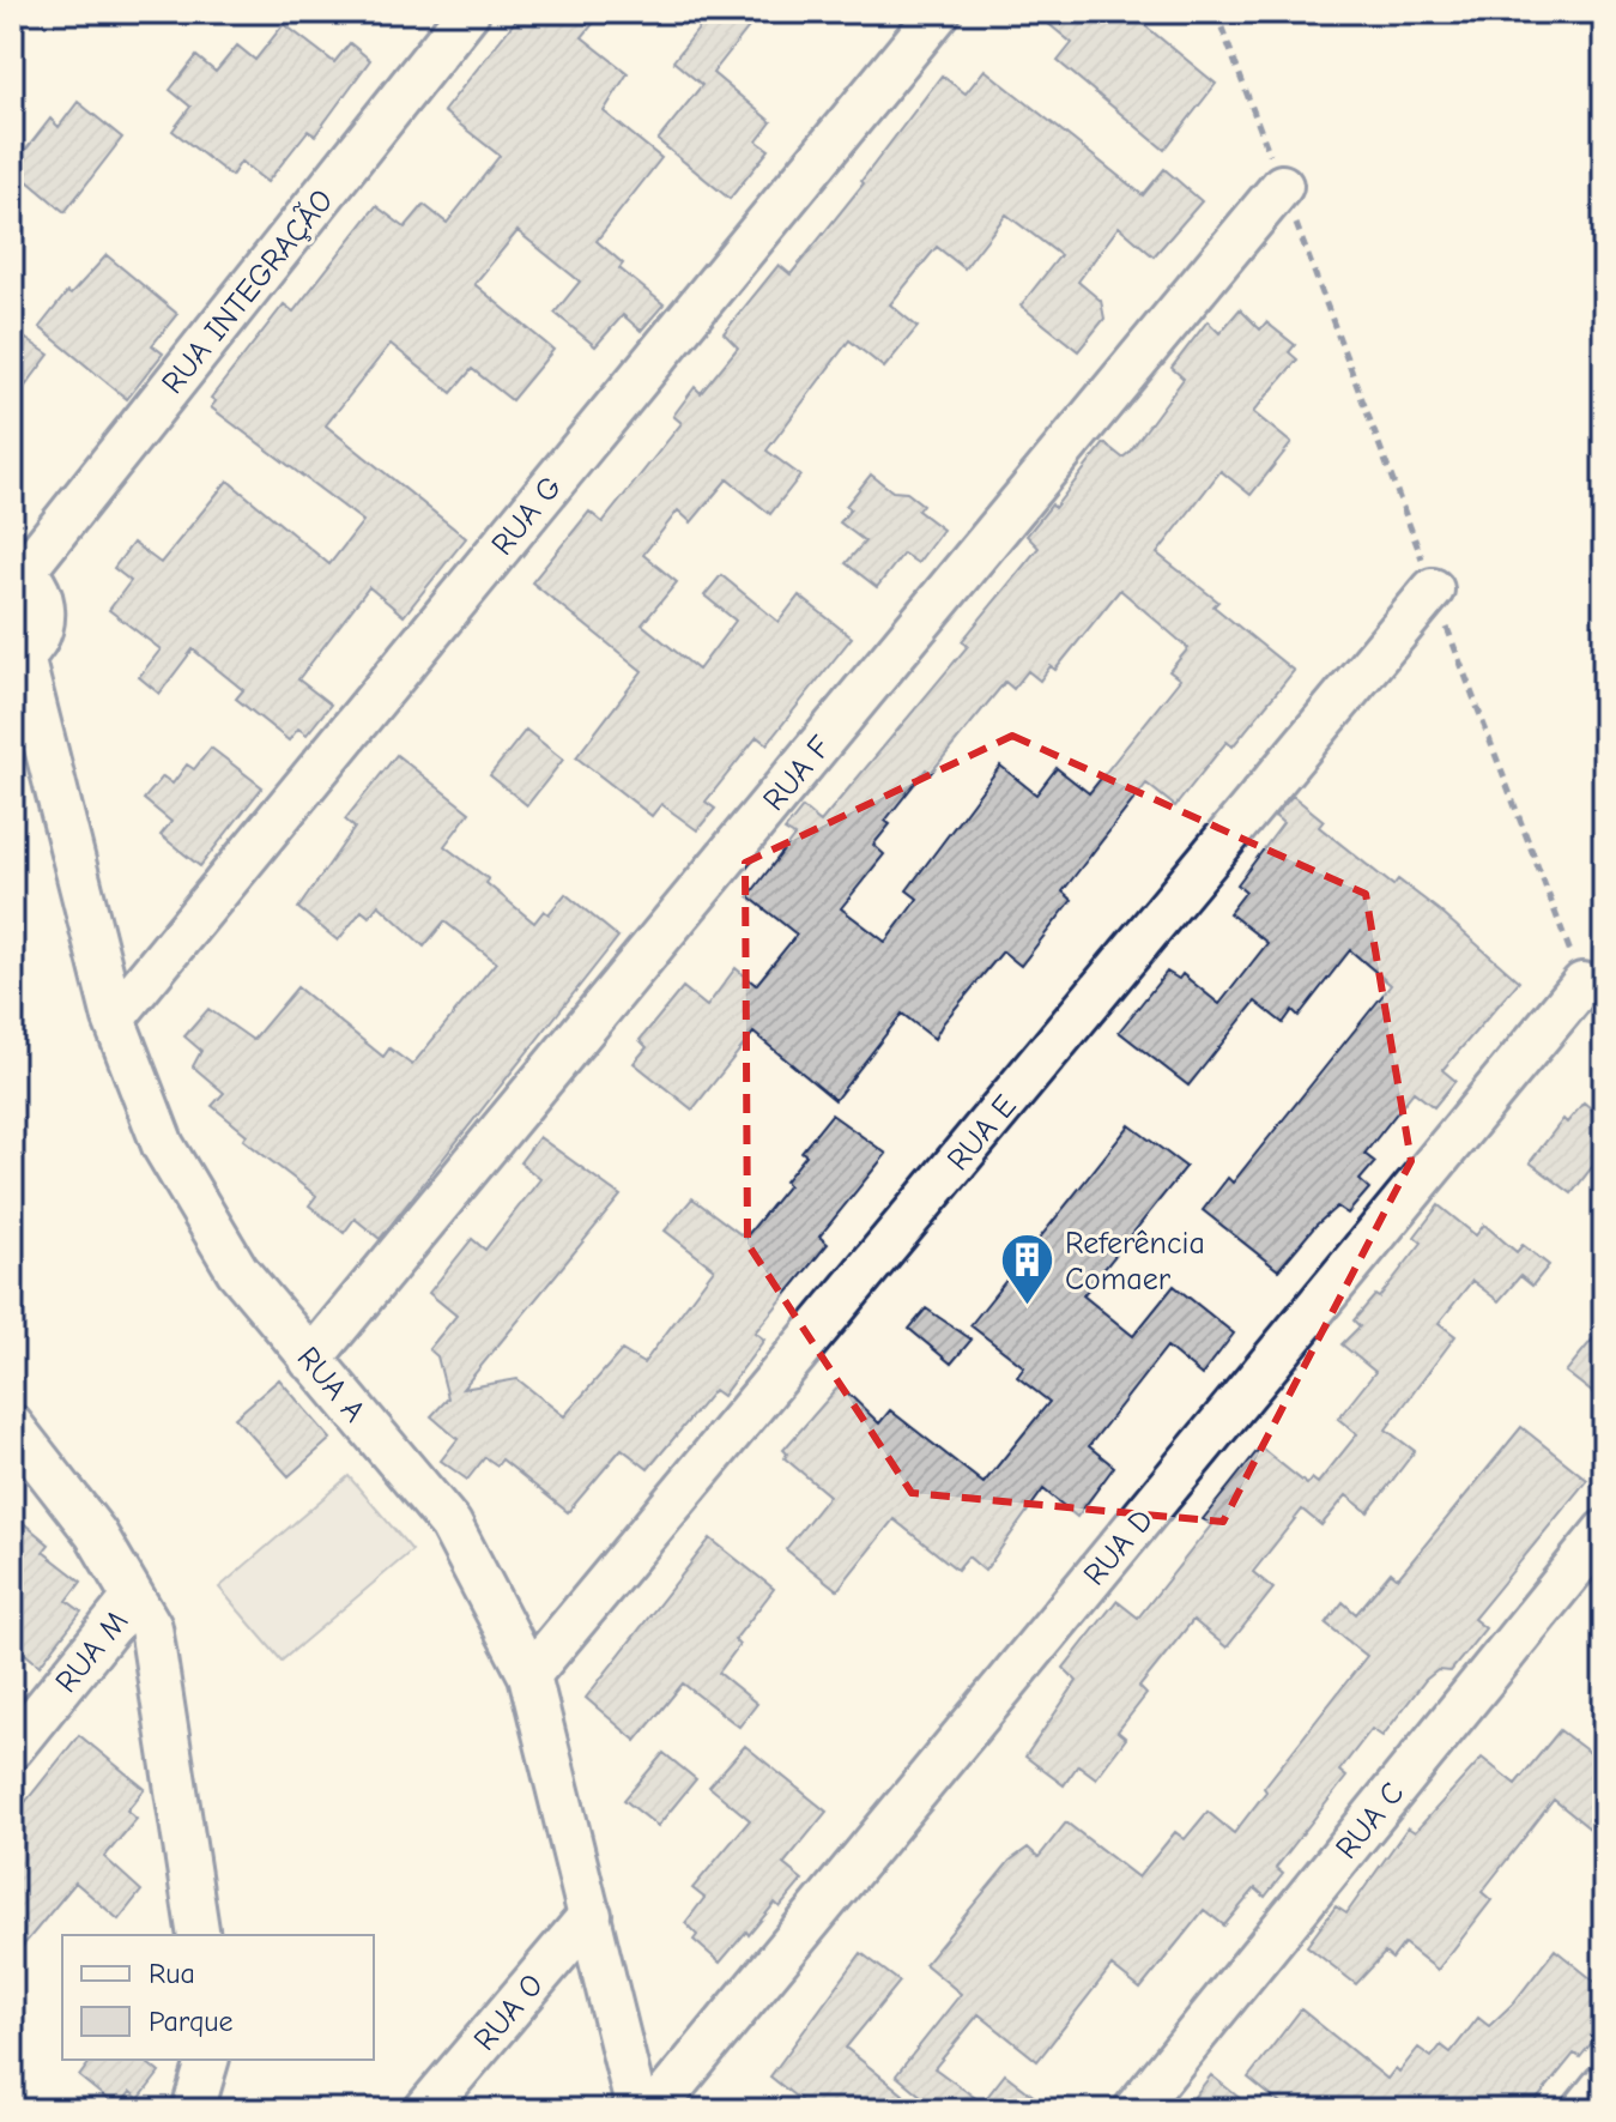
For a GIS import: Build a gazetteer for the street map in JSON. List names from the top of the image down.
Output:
{
  "streets": {
    "street": [
      "RUA INTEGRAÇÃO",
      "RUA G",
      "RUA F",
      "RUA E",
      "RUA A",
      "RUA D",
      "RUA M",
      "RUA C",
      "RUA O"
    ]
  },
  "crossings": [
    ["RUA G", "RUA A"],
    ["RUA F", "RUA A"],
    ["RUA E", "RUA A"],
    ["RUA A", "RUA O"]
  ],
  "places": {
    "building": ["Referência Comaer"]
  },
  "legend": ["Rua", "Parque"]
}
